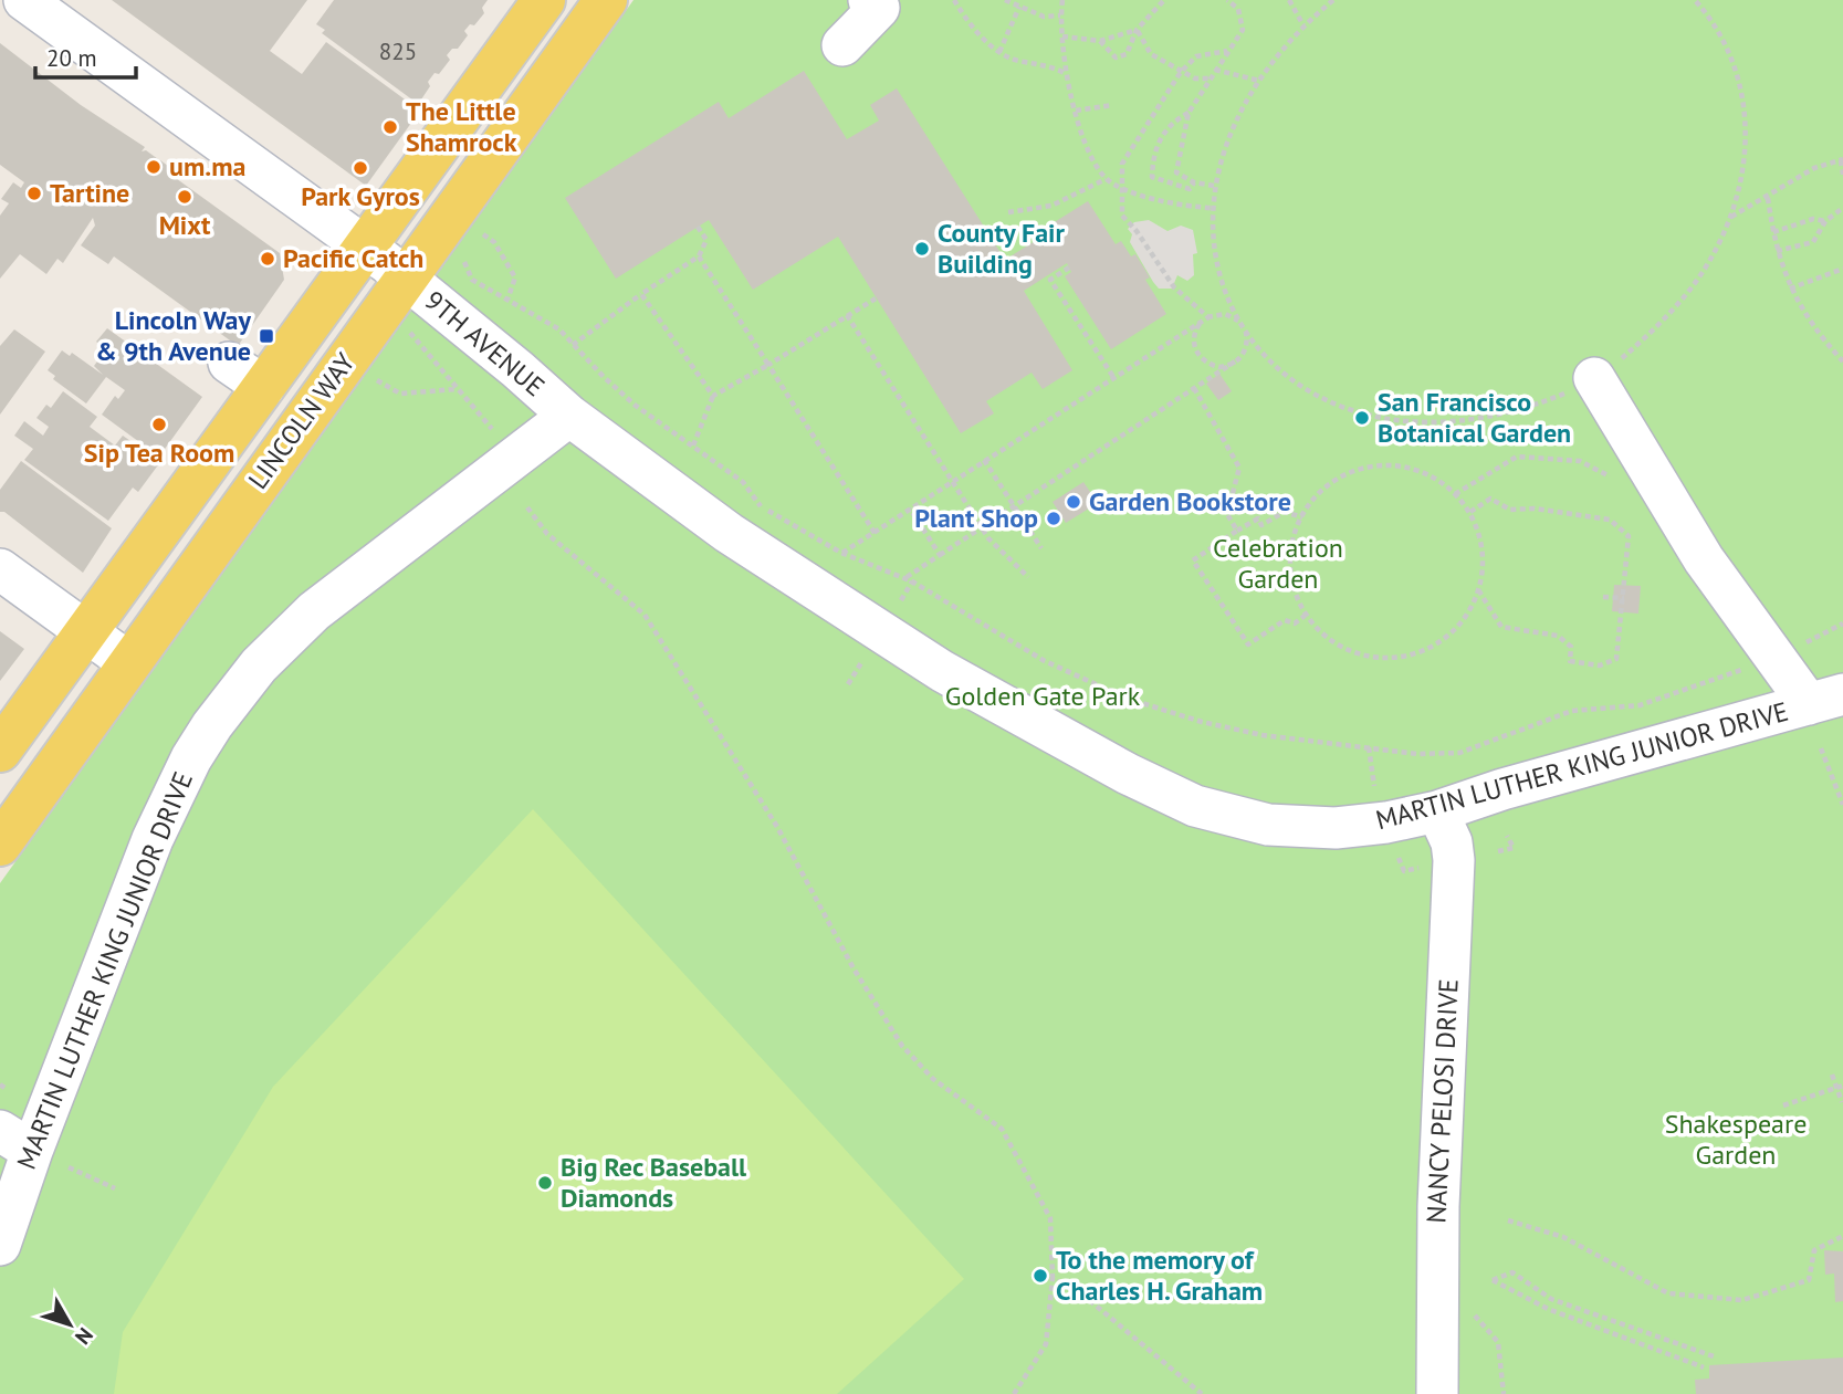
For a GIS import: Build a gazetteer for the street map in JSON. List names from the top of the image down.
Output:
{
  "streets": {
    "main road": ["LINCOLN WAY"],
    "street": ["9TH AVENUE", "MARTIN LUTHER KING JUNIOR DRIVE", "NANCY PELOSI DRIVE"]
  },
  "crossings": [
    ["9TH AVENUE", "LINCOLN WAY"],
    ["9TH AVENUE", "MARTIN LUTHER KING JUNIOR DRIVE"],
    ["MARTIN LUTHER KING JUNIOR DRIVE", "NANCY PELOSI DRIVE"]
  ],
  "parks": ["Celebration Garden", "Golden Gate Park", "Shakespeare Garden"],
  "places": {
    "other": [
      "The Little Shamrock",
      "um.ma",
      "Park Gyros",
      "Tartine",
      "Mixt",
      "County Fair Building",
      "Pacific Catch",
      "San Francisco Botanical Garden",
      "Sip Tea Room",
      "Garden Bookstore",
      "Plant Shop",
      "Big Rec Baseball Diamonds",
      "To the memory of Charles H. Graham"
    ],
    "transit": ["Lincoln Way & 9th Avenue"]
  },
  "house_numbers": ["825"],
  "scale_bar": "20 m",
  "north": "bottom right"
}
